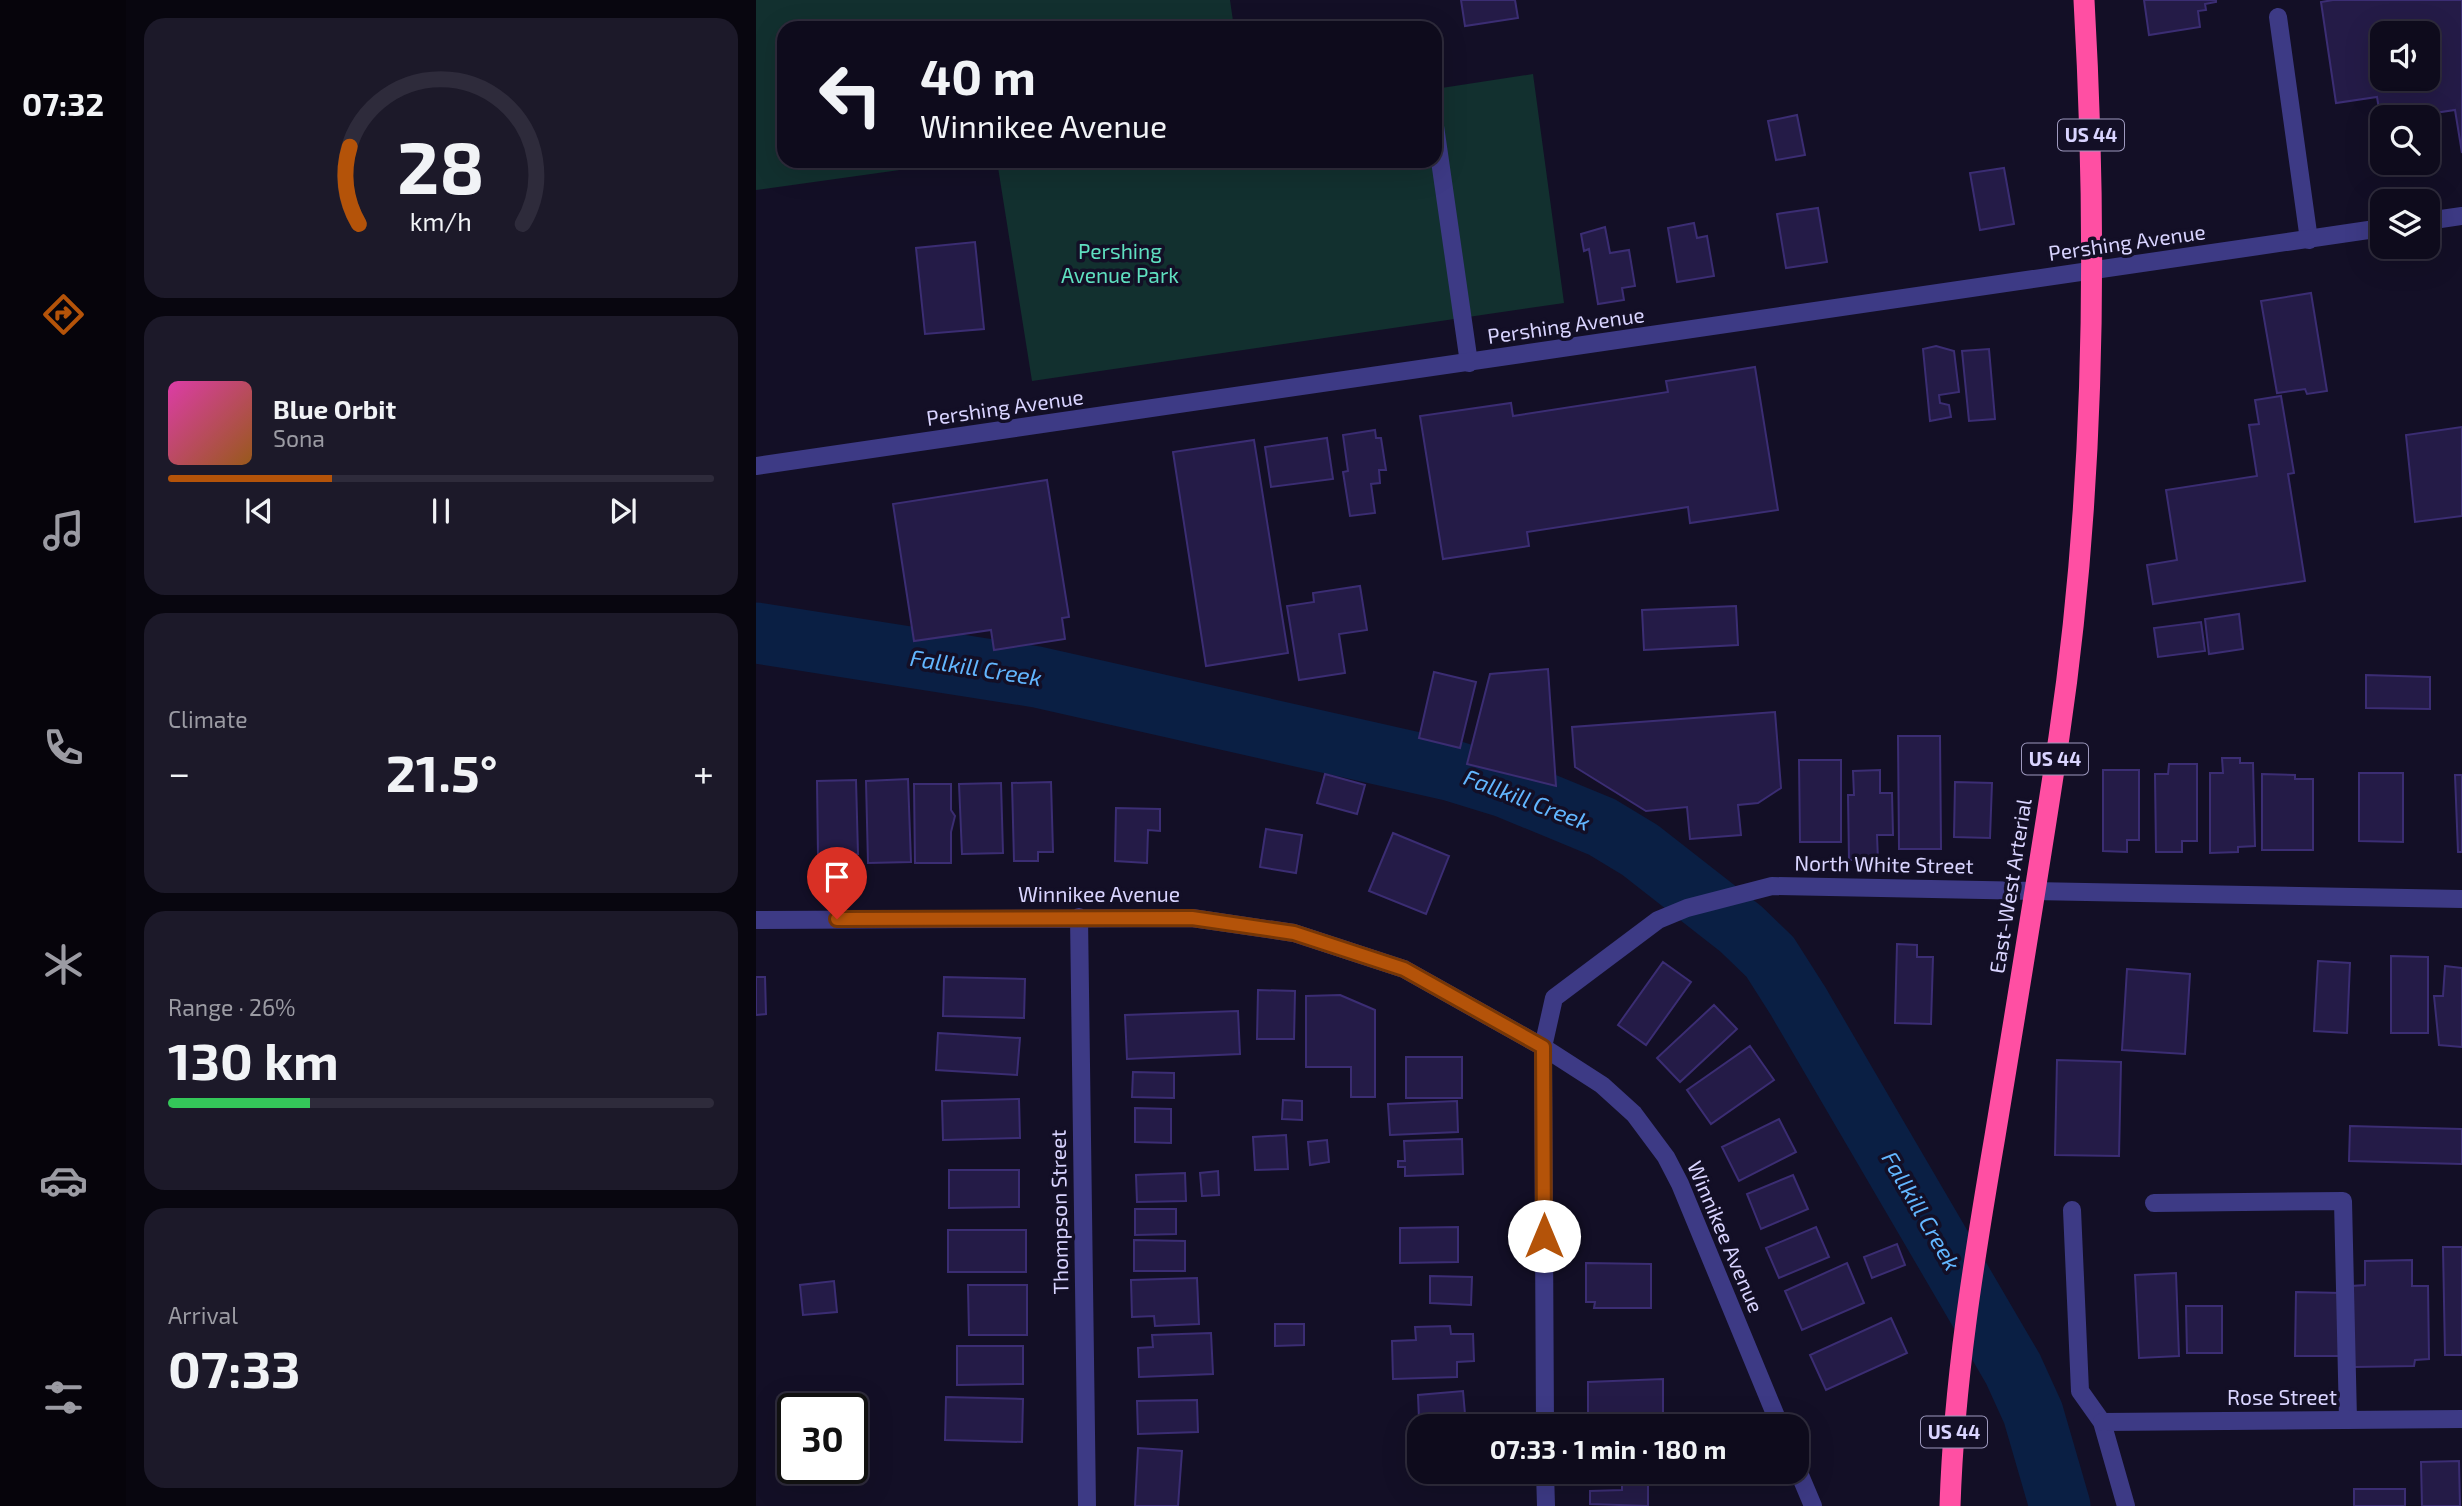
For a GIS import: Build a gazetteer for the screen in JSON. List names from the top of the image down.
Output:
{
  "streets": {
    "highway": ["US 44", "East-West Arterial"],
    "street": [
      "Pershing Avenue",
      "North White Street",
      "Winnikee Avenue",
      "Thompson Street",
      "Rose Street"
    ]
  },
  "crossings": [
    ["US 44", "Pershing Avenue"],
    ["US 44", "East-West Arterial"],
    ["Pershing Avenue", "East-West Arterial"],
    ["North White Street", "East-West Arterial"],
    ["North White Street", "Winnikee Avenue"],
    ["Winnikee Avenue", "Thompson Street"]
  ],
  "water": ["Fallkill Creek"],
  "parks": ["Pershing Avenue Park"],
  "page": {
    "tabs": "07:32",
    "turn": ["40 m", "Winnikee Avenue"],
    "song": ["Blue Orbit", "Sona"],
    "tile": [
      "Climate",
      ["Range · 26%", "130 km"],
      ["Arrival", "07:33"]
    ],
    "heat": ["−", "21.5°", "+"],
    "limit": "30",
    "trip": "07:33 · 1 min · 180 m",
    "gauge": ["28", "km/h"]
  }
}
